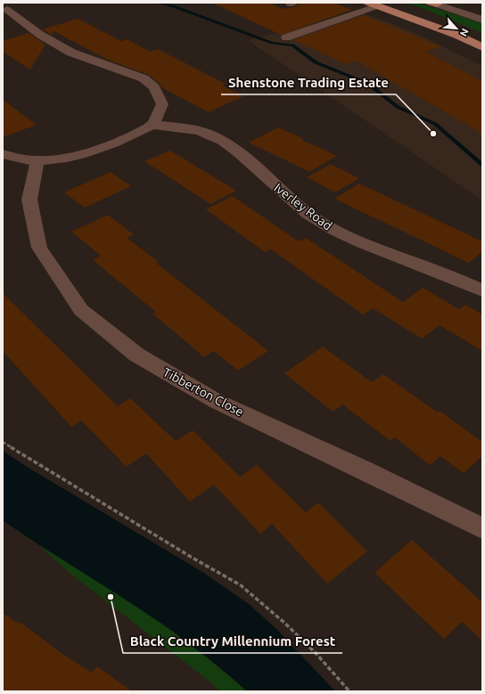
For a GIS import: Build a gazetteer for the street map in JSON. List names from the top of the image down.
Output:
{
  "streets": {
    "street": ["Iverley Road", "Tibberton Close"]
  },
  "places": ["Shenstone Trading Estate", "Black Country Millennium Forest"],
  "north": "bottom right"
}
